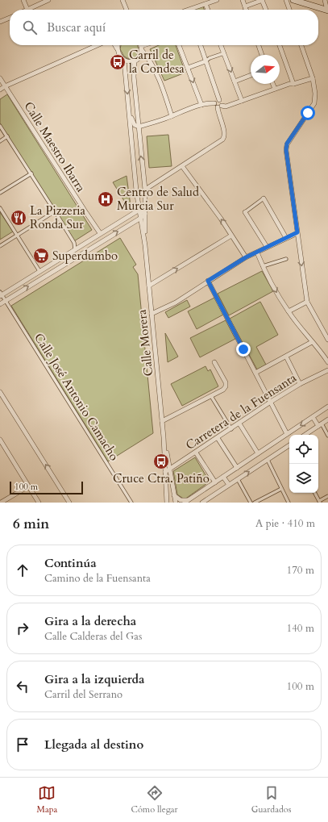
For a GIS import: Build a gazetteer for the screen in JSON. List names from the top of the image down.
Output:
{
  "streets": {
    "street": [
      "Calle Maestro Ibarra",
      "Calle Morera",
      "Calle José Antonio Camacho",
      "Carretera de la Fuensanta"
    ]
  },
  "crossings": [
    ["Calle Morera", "Carretera de la Fuensanta"]
  ],
  "places": {
    "bus stop": ["Carril de la Condesa", "Cruce Ctra. Patiño"],
    "hospital": ["Centro de Salud Murcia Sur"],
    "restaurant": ["La Pizzeria Ronda Sur"],
    "supermarket": ["Superdumbo"]
  },
  "scale_bar": "100 m",
  "north": "right",
  "page": {
    "search": "Buscar aquí",
    "scale": "100 m",
    "heading": ["6 min", "A pie · 410 m"],
    "list": [
      ["Continúa", "Camino de la Fuensanta", "170 m"],
      ["Gira a la derecha", "Calle Calderas del Gas", "140 m"],
      ["Gira a la izquierda", "Carril del Serrano", "100 m"],
      "Llegada al destino"
    ],
    "nav": ["Mapa", "Cómo llegar", "Guardados"]
  }
}
